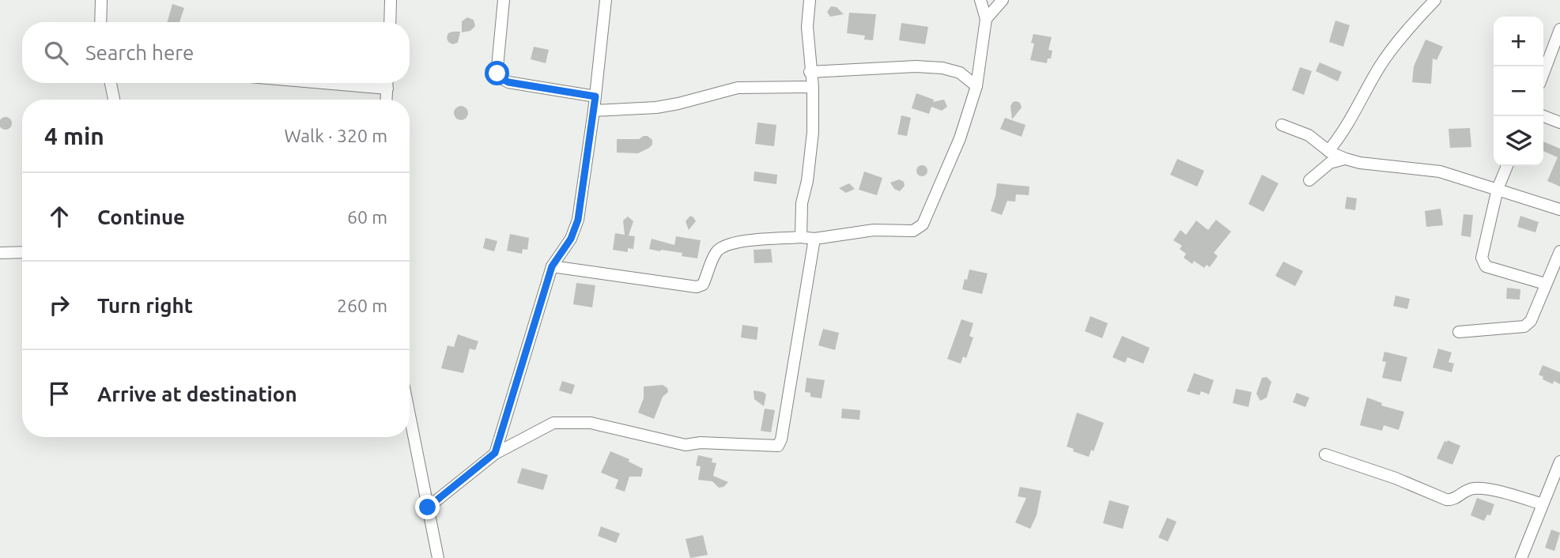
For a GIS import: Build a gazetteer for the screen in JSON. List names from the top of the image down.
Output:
{
  "page": {
    "map_buttons": ["+", "−"],
    "search": "Search here",
    "heading": ["4 min", "Walk · 320 m"],
    "list": [
      ["Continue", "60 m"],
      ["Turn right", "260 m"],
      "Arrive at destination"
    ]
  }
}
